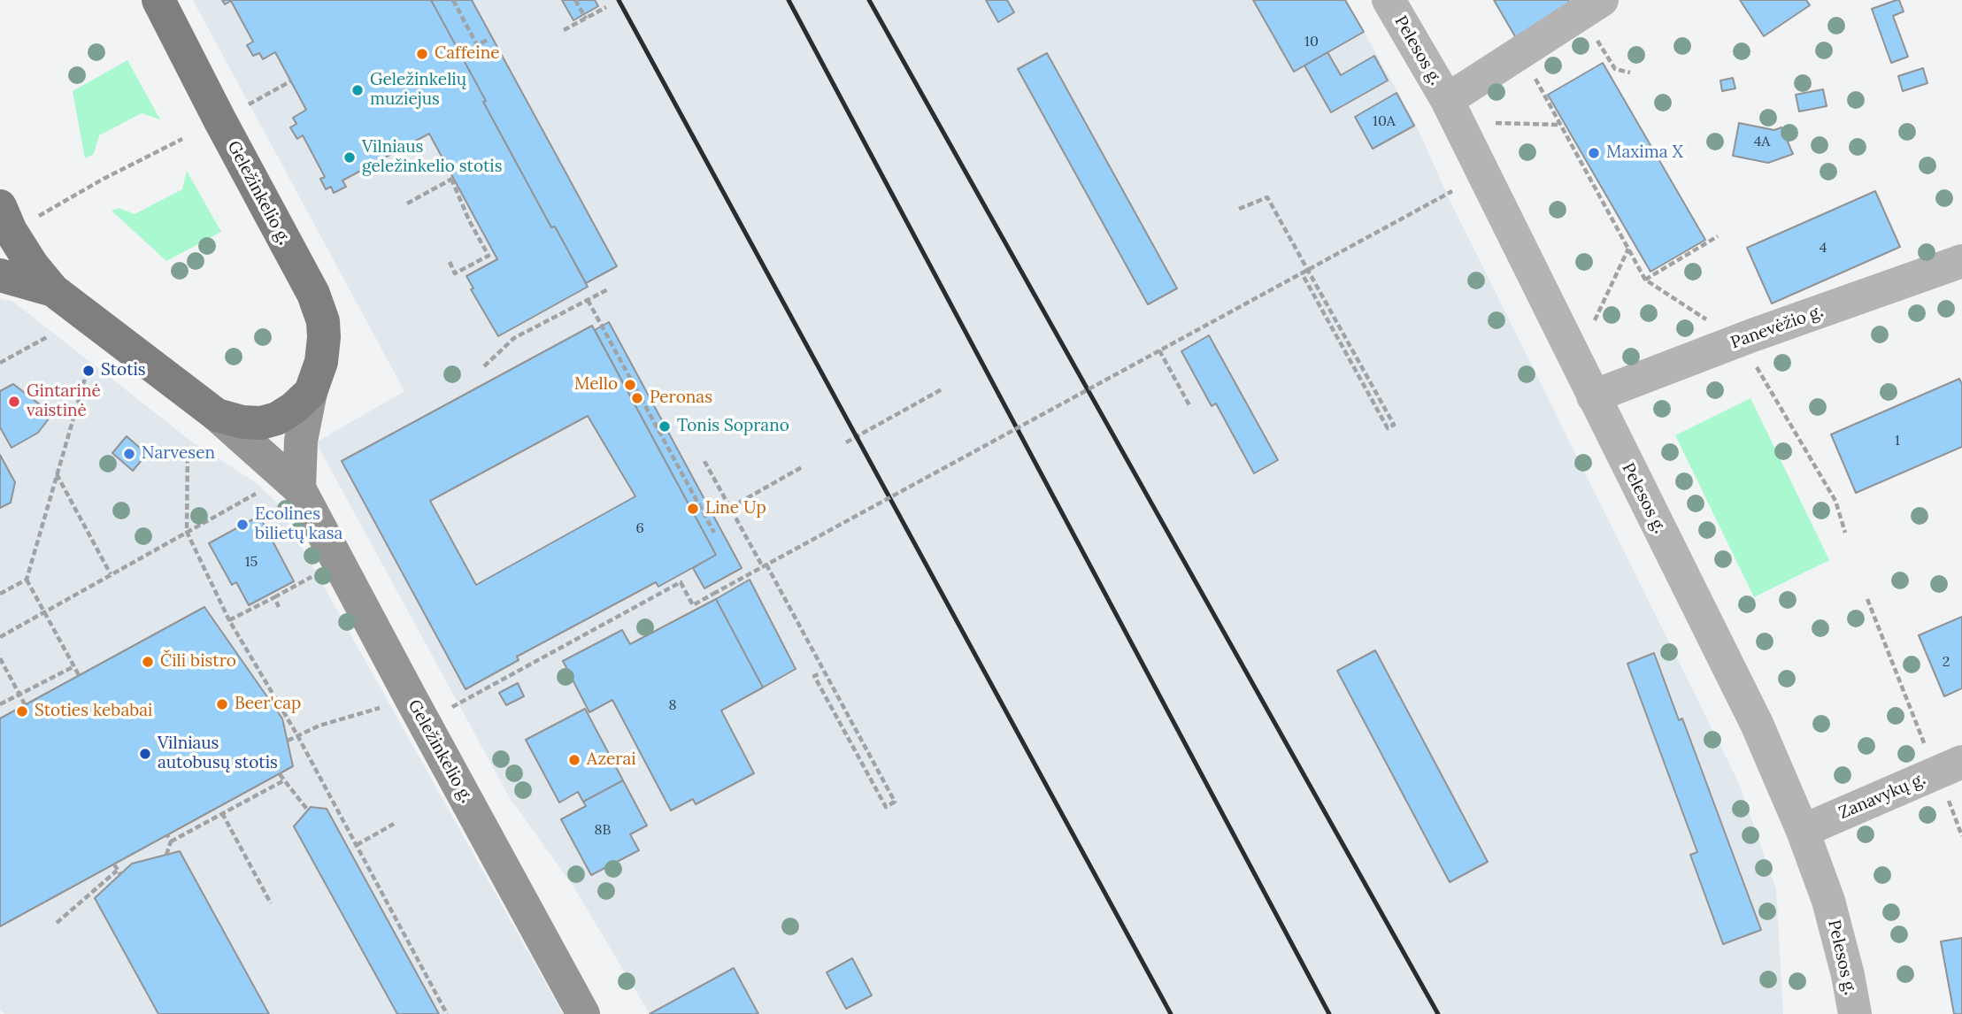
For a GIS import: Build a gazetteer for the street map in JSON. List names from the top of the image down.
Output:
{
  "streets": {
    "main road": ["Geležinkelio g."],
    "street": ["Pelesos g.", "Panevėžio g.", "Zanavykų g."]
  },
  "crossings": [
    ["Pelesos g.", "Panevėžio g."],
    ["Pelesos g.", "Zanavykų g."]
  ],
  "places": [
    "Caffeine",
    "Geležinkelių muziejus",
    "Maxima X",
    "Vilniaus geležinkelio stotis",
    "Stotis",
    "Mello",
    "Peronas",
    "Gintarinė vaistinė",
    "Tonis Soprano",
    "Narvesen",
    "Line Up",
    "Ecolines bilietų kasa",
    "Čili bistro",
    "Beer'cap",
    "Stoties kebabai",
    "Vilniaus autobusų stotis",
    "Azerai"
  ],
  "house_numbers": [
    "10",
    "10A",
    "4A",
    "4",
    "1",
    "6",
    "15",
    "2",
    "8",
    "8B"
  ]
}
